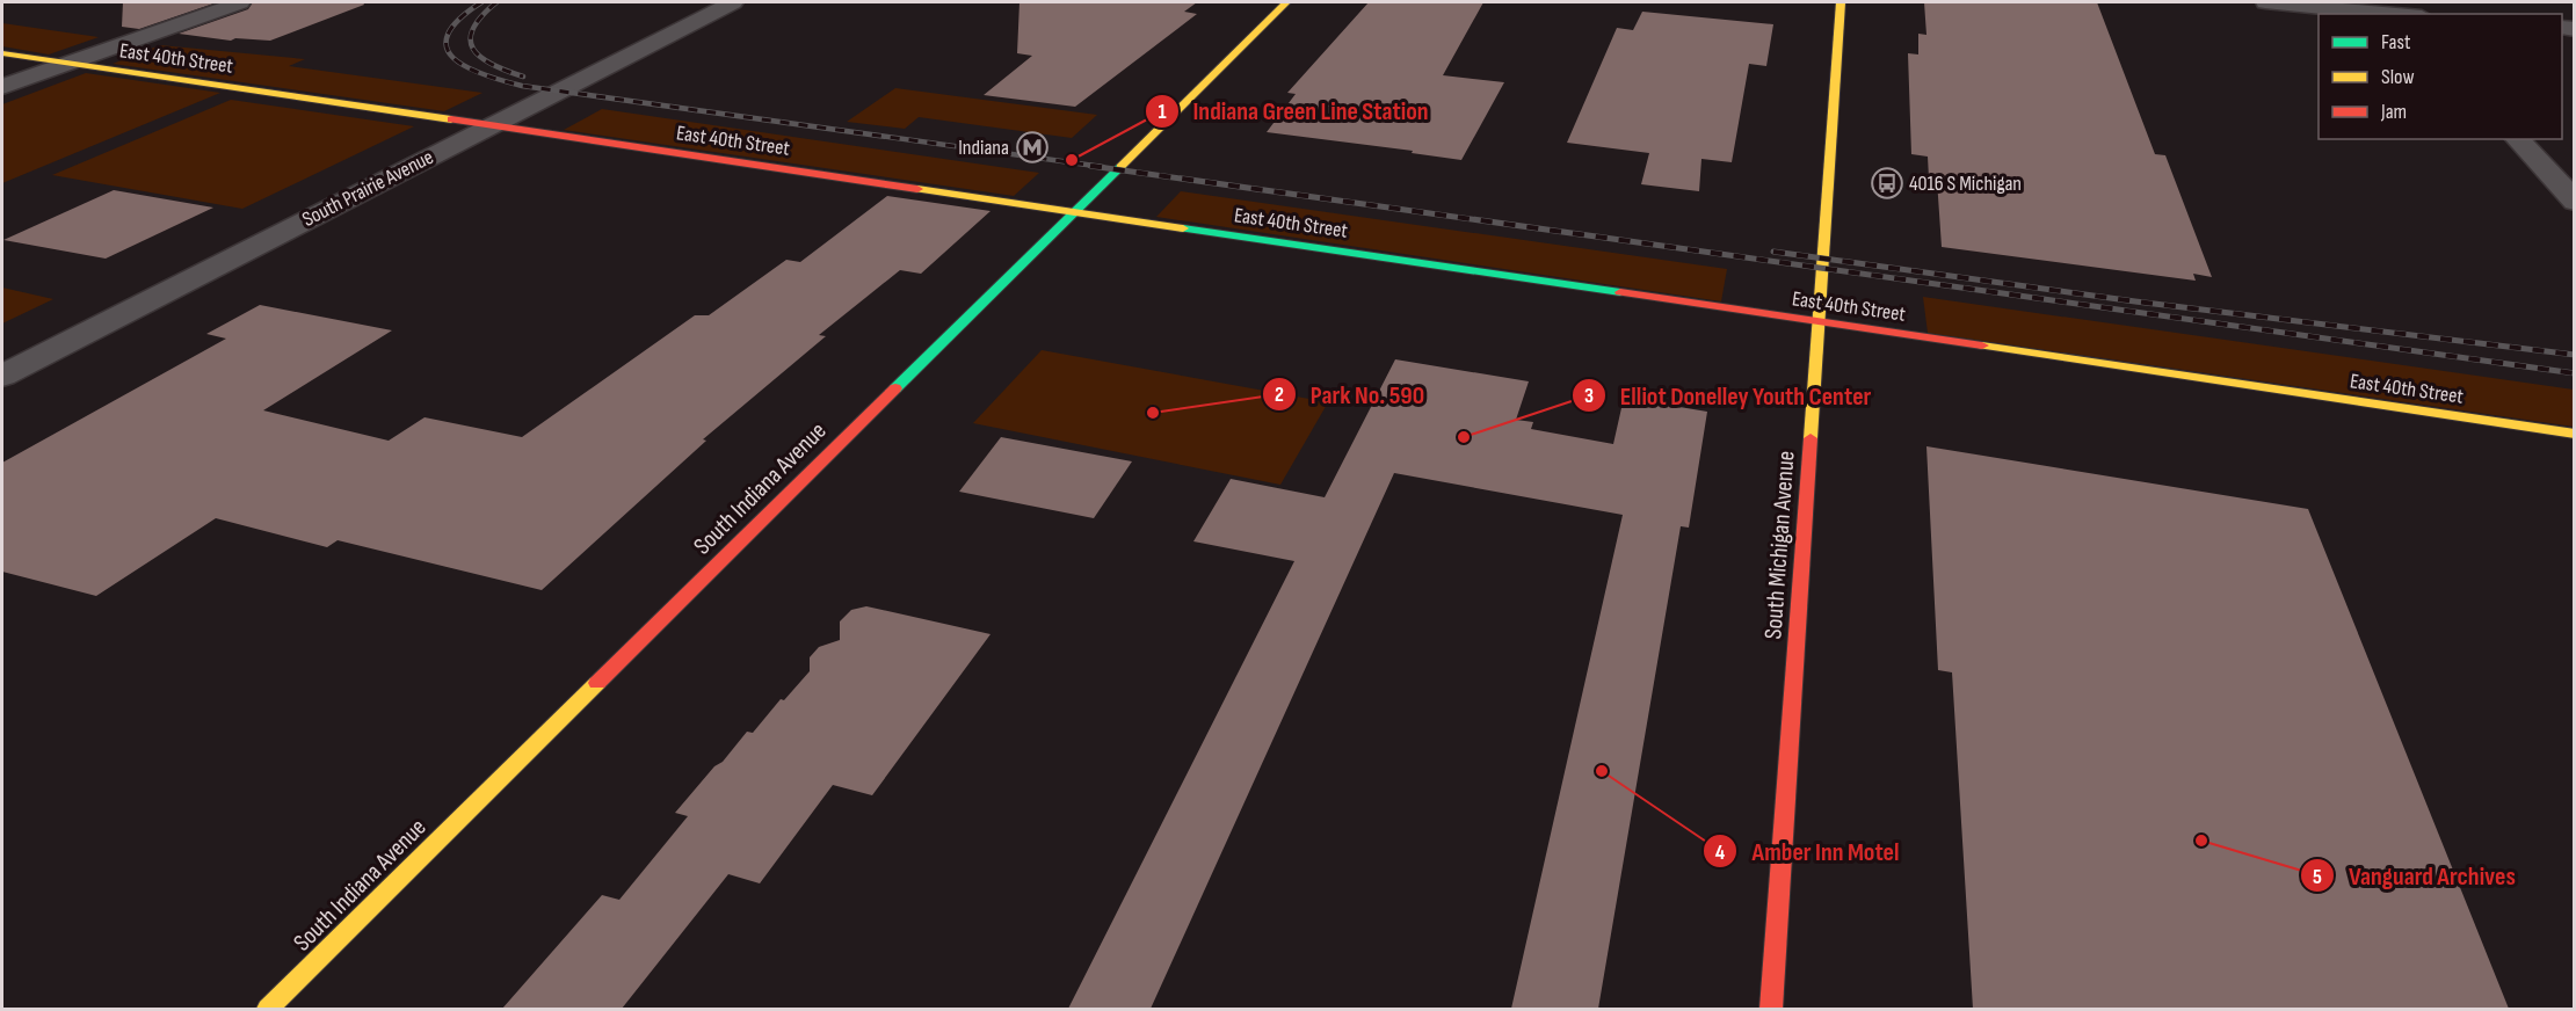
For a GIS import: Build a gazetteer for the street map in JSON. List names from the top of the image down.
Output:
{
  "streets": {
    "street": [
      "East 40th Street",
      "South Prairie Avenue",
      "South Indiana Avenue",
      "South Michigan Avenue"
    ]
  },
  "crossings": [
    ["East 40th Street", "South Prairie Avenue"],
    ["East 40th Street", "South Indiana Avenue"],
    ["East 40th Street", "South Michigan Avenue"]
  ],
  "places": {
    "metro station": ["Indiana"],
    "other": [
      "Indiana Green Line Station",
      "Park No. 590",
      "Elliot Donelley Youth Center",
      "Amber Inn Motel",
      "Vanguard Archives"
    ],
    "bus stop": ["4016 S Michigan"]
  },
  "legend": ["Fast", "Slow", "Jam"]
}
